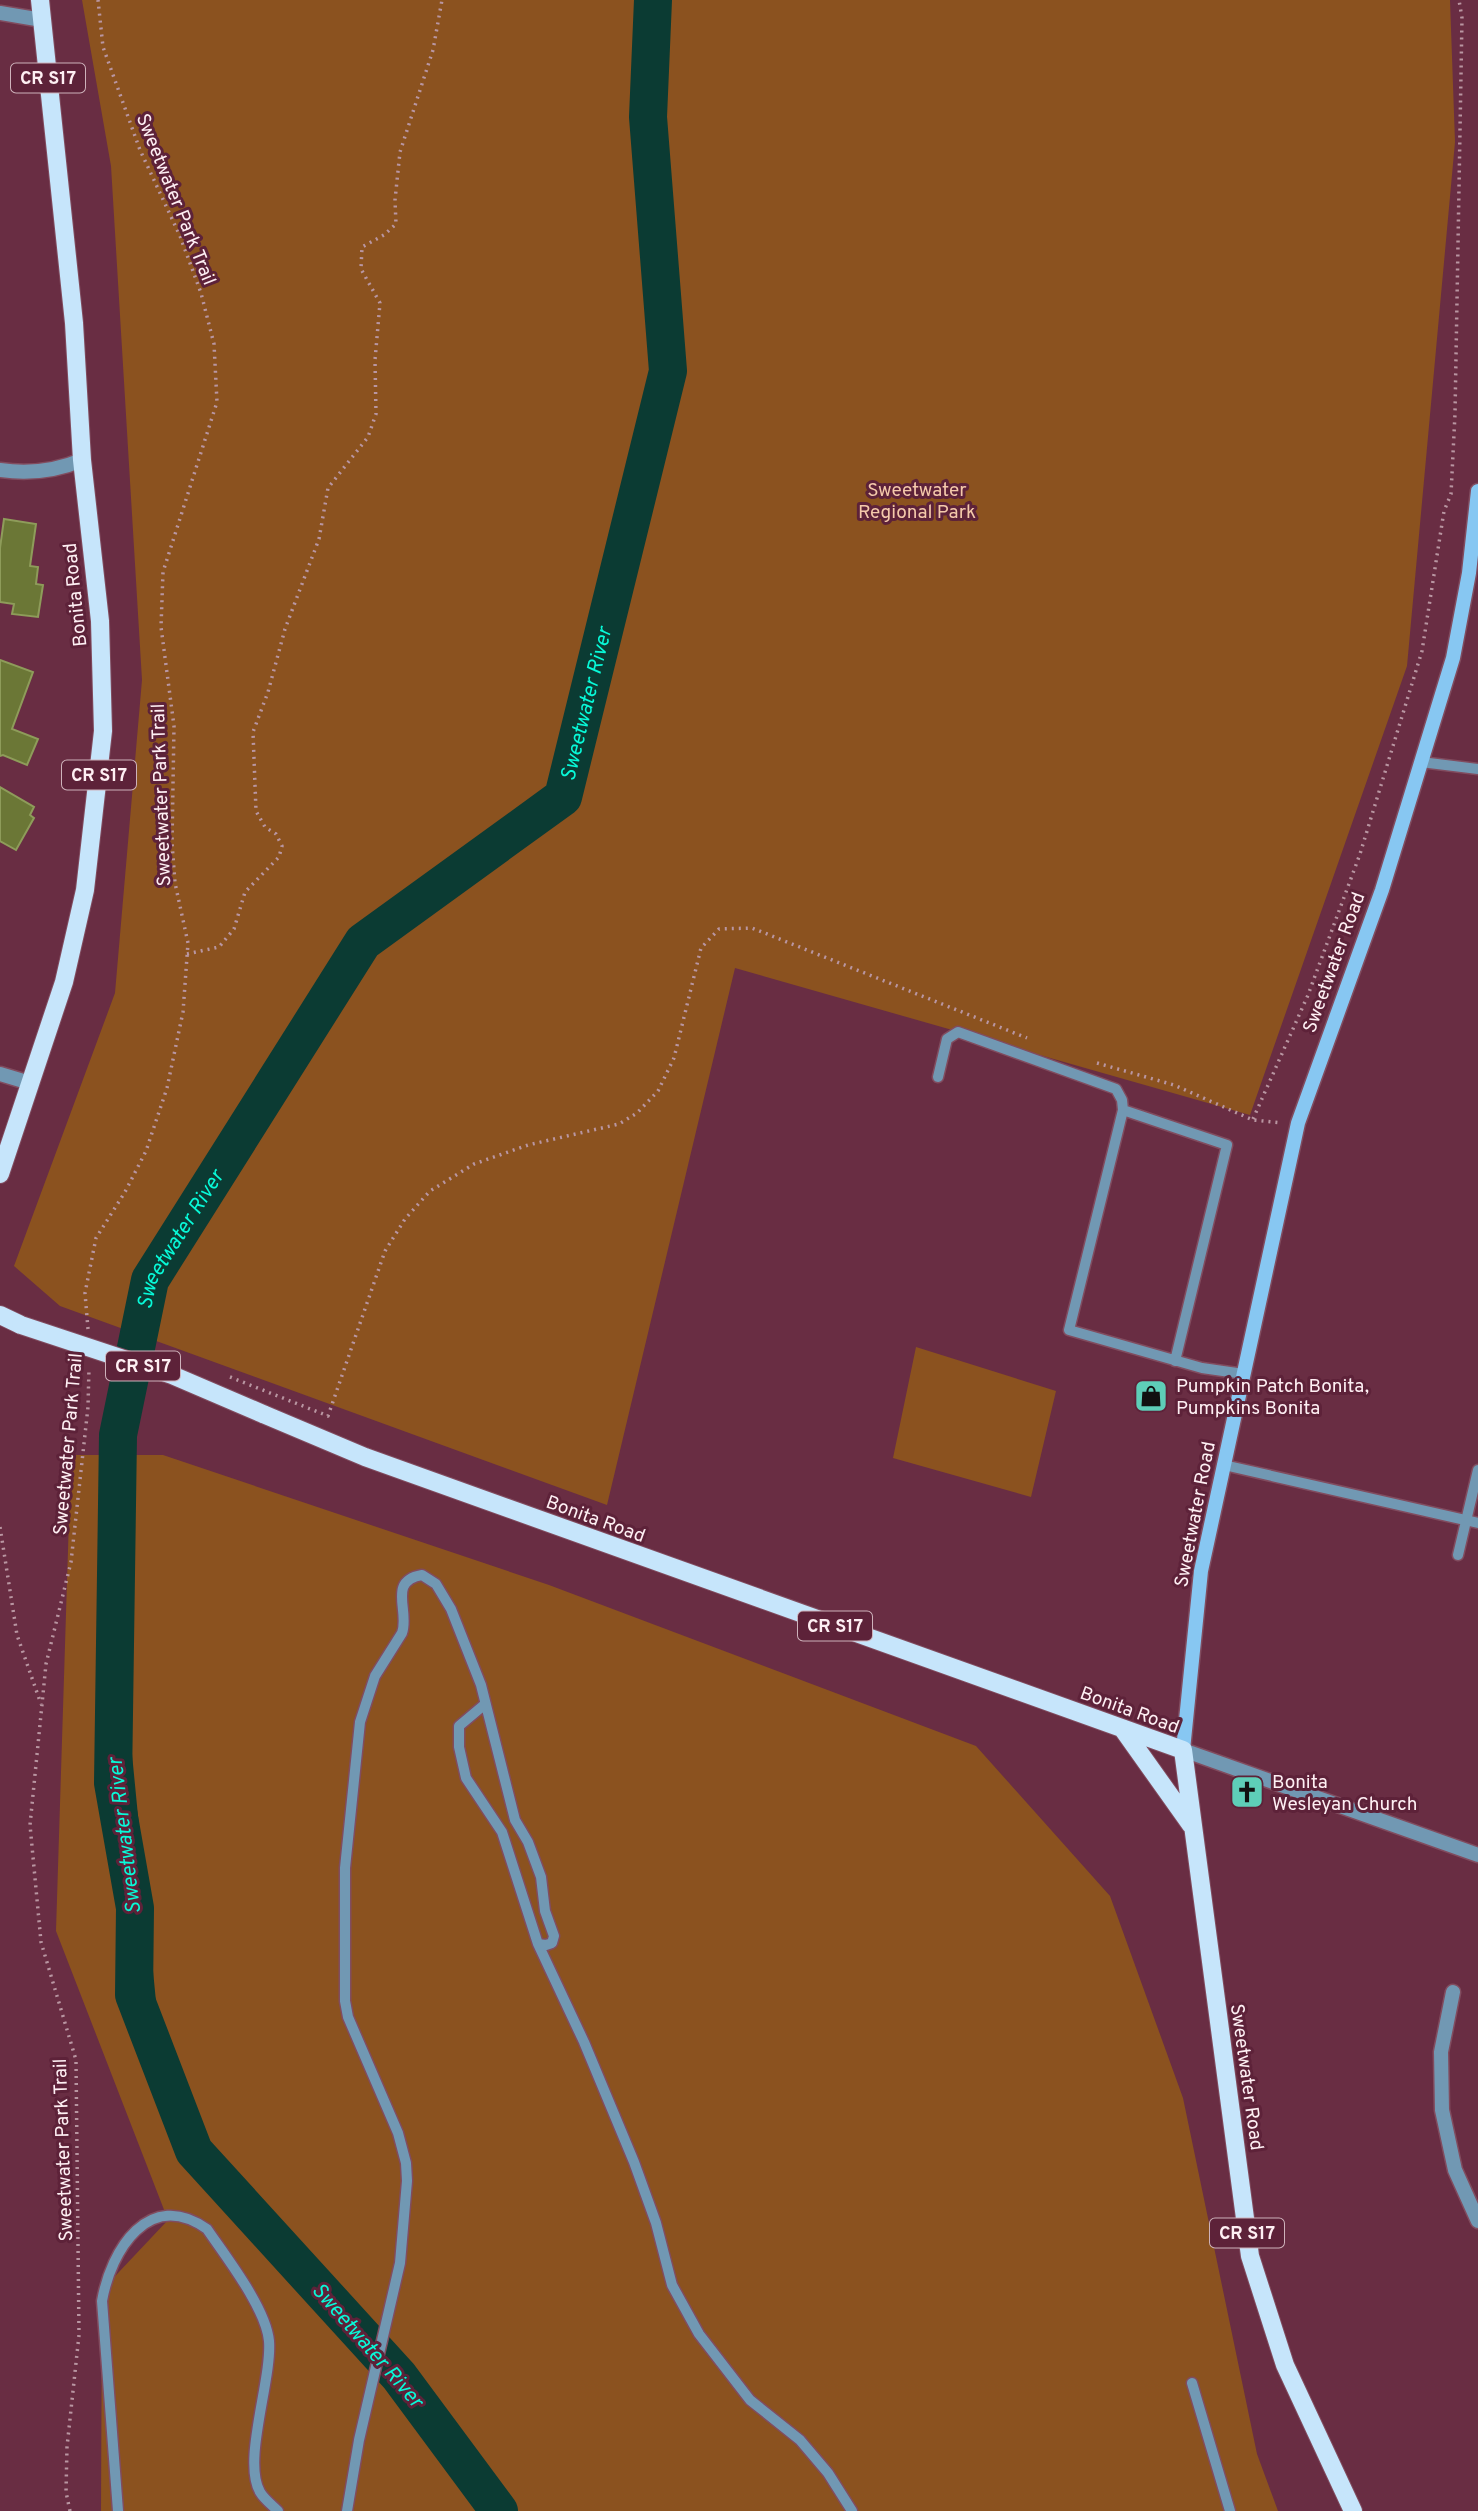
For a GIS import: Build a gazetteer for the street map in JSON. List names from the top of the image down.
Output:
{
  "streets": {
    "main road": ["CR S17", "Bonita Road", "Sweetwater Road"],
    "path": ["Sweetwater Park Trail"]
  },
  "crossings": [
    ["Bonita Road", "Sweetwater Road"]
  ],
  "water": ["Sweetwater River"],
  "parks": ["Sweetwater Regional Park"],
  "places": {
    "shop": ["Pumpkin Patch Bonita, Pumpkins Bonita"],
    "church": ["Bonita Wesleyan Church"]
  }
}
